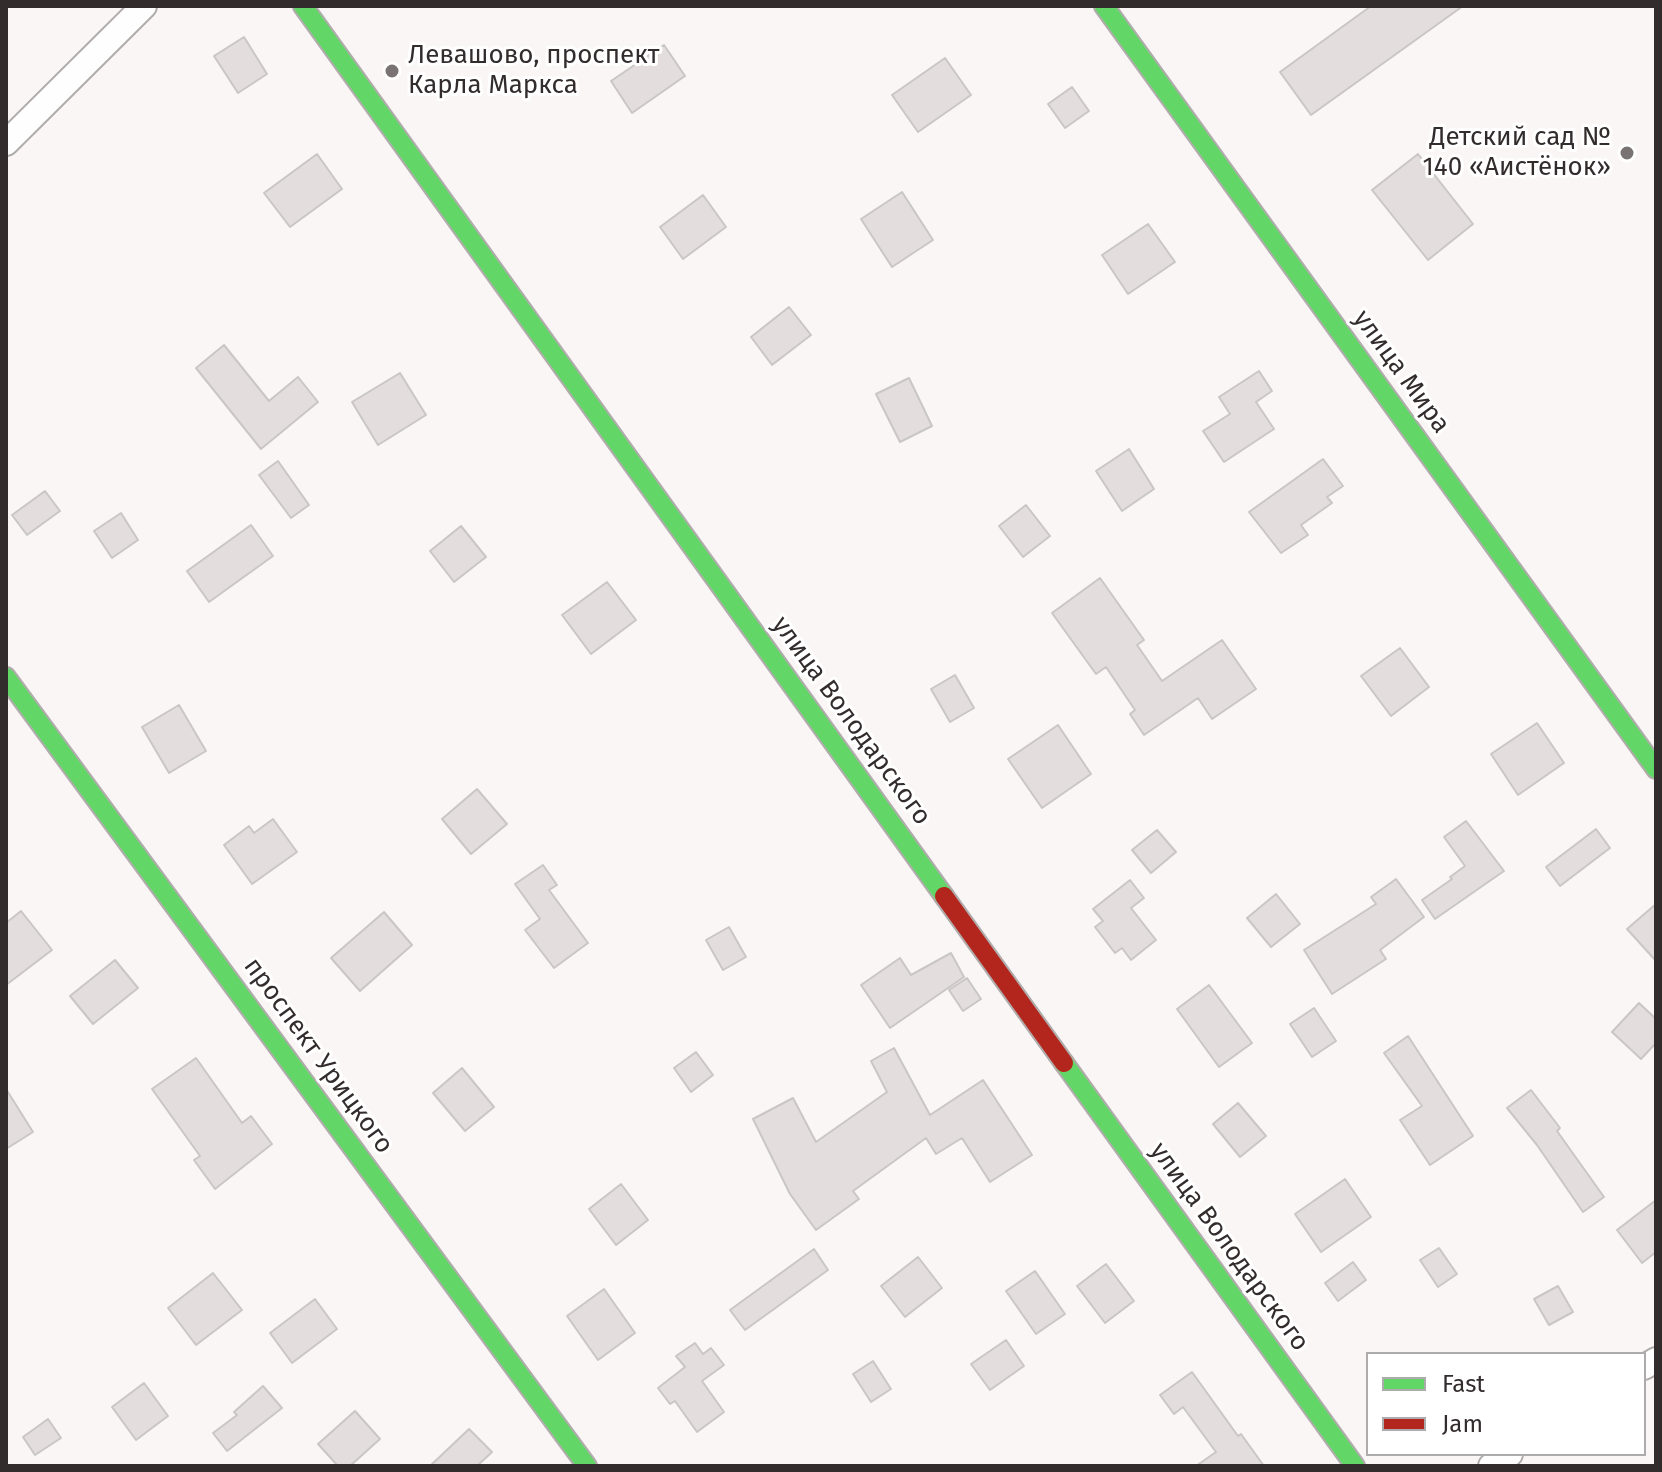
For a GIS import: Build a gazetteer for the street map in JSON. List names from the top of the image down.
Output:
{
  "streets": {
    "street": ["улица Мира", "улица Володарского", "проспект Урицкого"]
  },
  "places": ["Левашово, проспект Карла Маркса", "Детский сад № 140 «Аистёнок»"],
  "legend": ["Fast", "Jam"]
}
